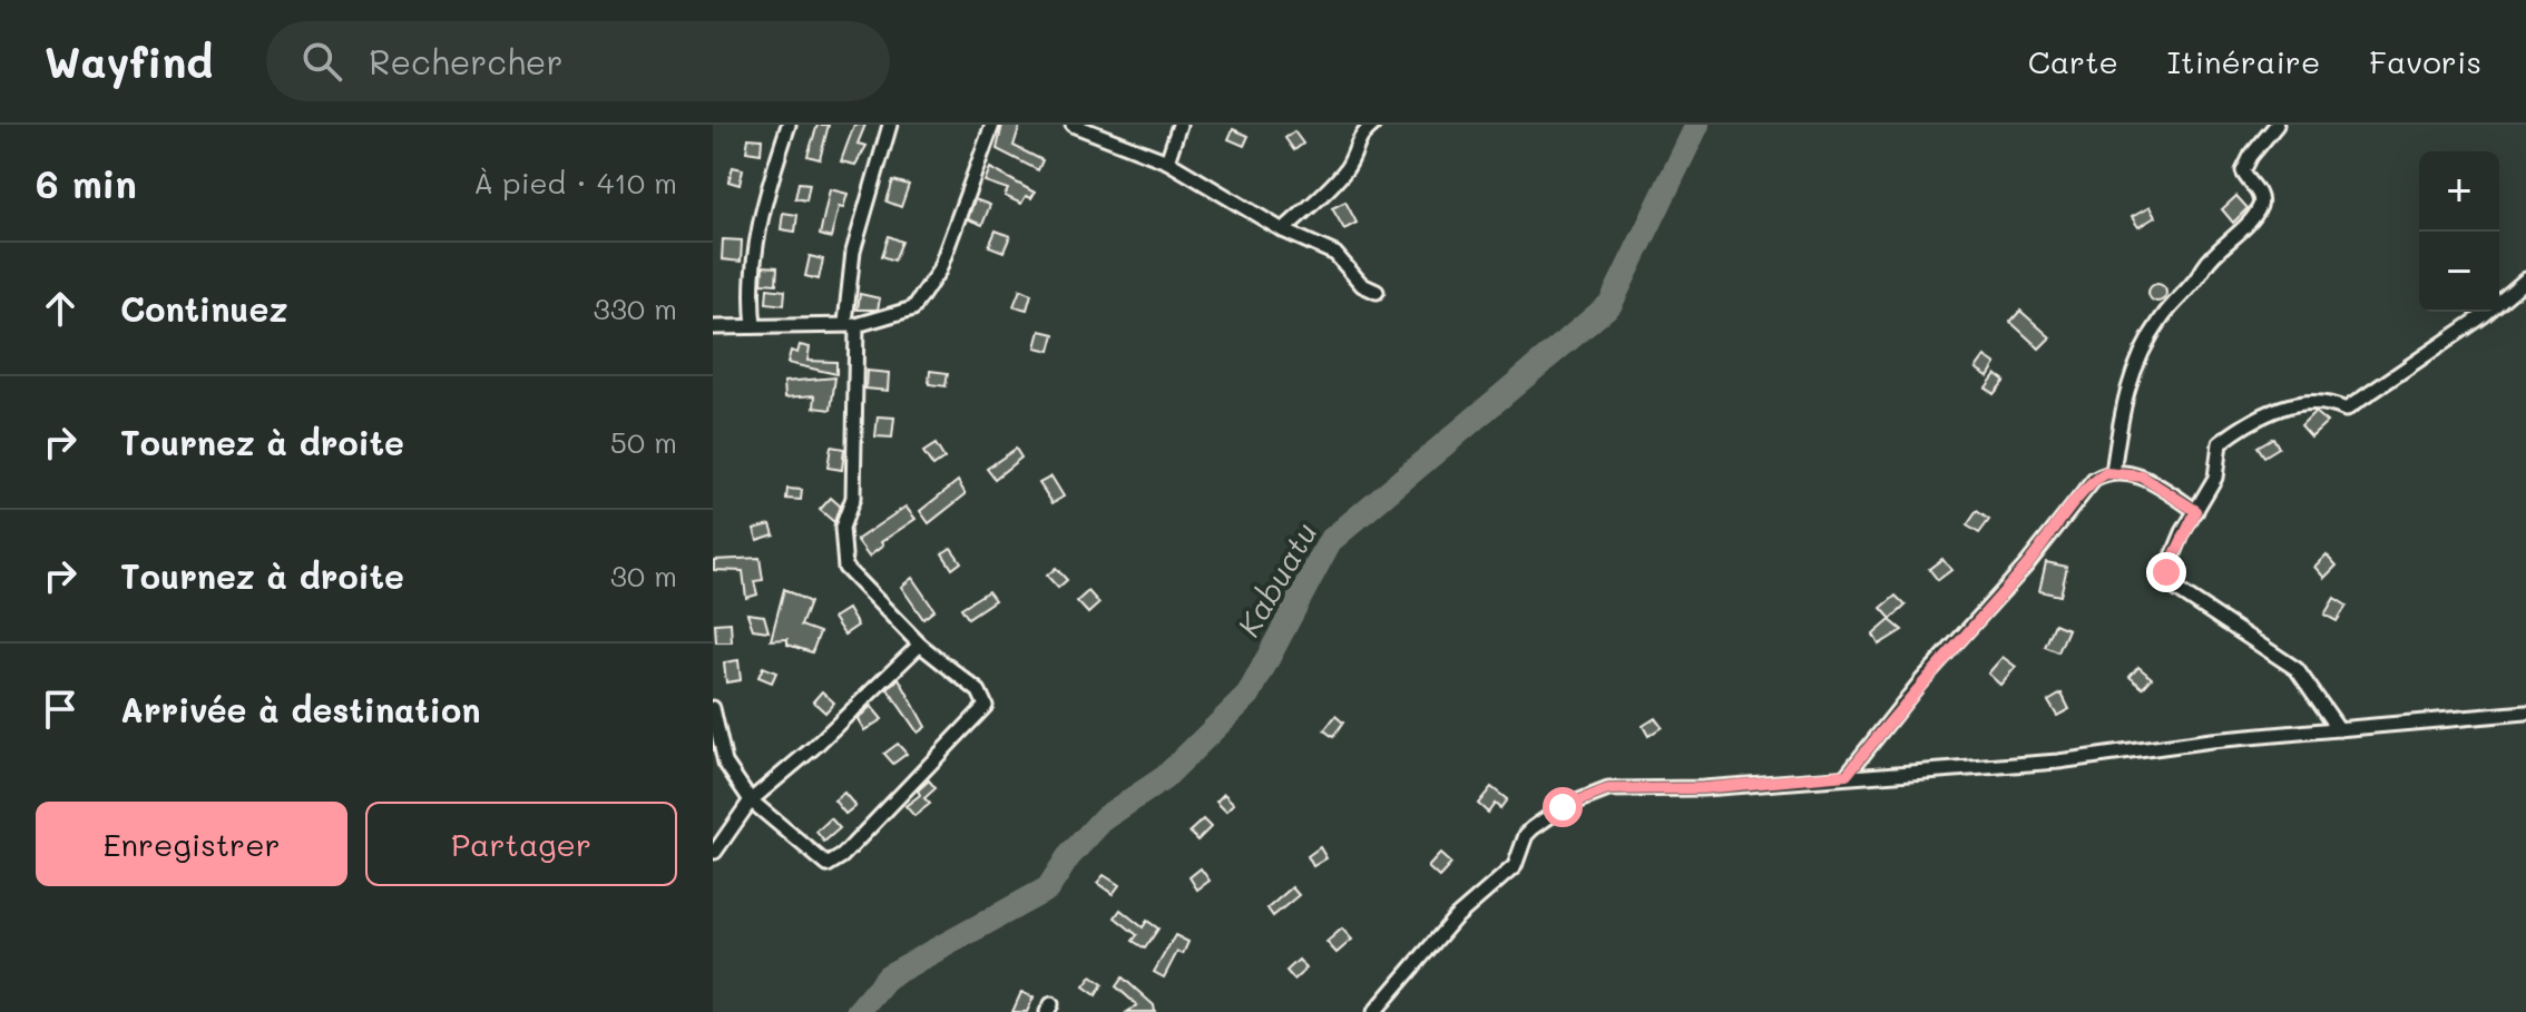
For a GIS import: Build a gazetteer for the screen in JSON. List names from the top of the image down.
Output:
{
  "water": ["Kabuatu"],
  "page": {
    "header": "Wayfind",
    "search": "Rechercher",
    "nav": ["Carte", "Itinéraire", "Favoris"],
    "heading": ["6 min", "À pied · 410 m"],
    "map_buttons": ["+", "−"],
    "list": [
      ["Continuez", "330 m"],
      ["Tournez à droite", "50 m"],
      ["Tournez à droite", "30 m"],
      "Arrivée à destination"
    ],
    "buttons": ["Enregistrer", "Partager"]
  }
}
